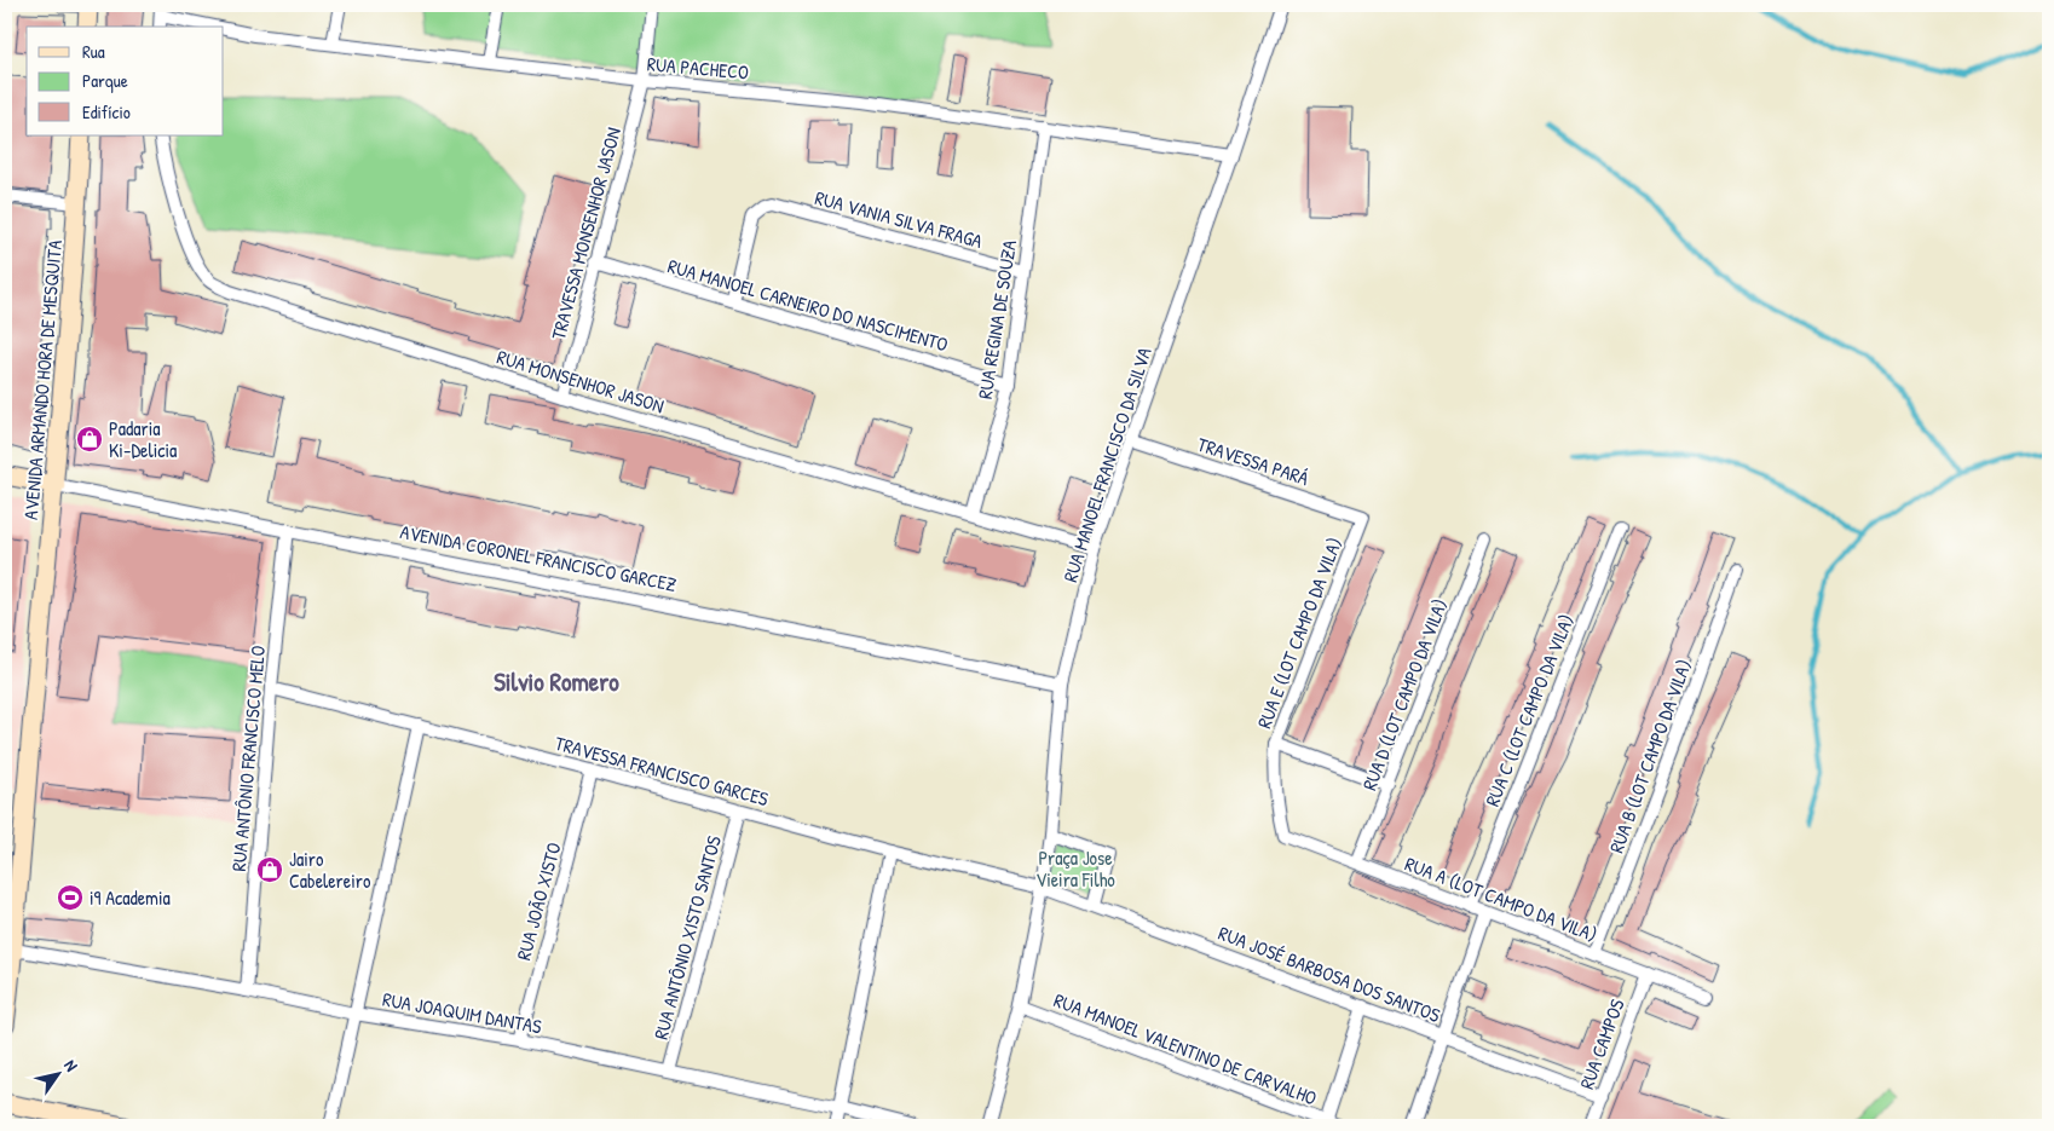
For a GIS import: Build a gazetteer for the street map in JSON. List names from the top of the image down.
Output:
{
  "streets": {
    "main road": ["AVENIDA ARMANDO HORA DE MESQUITA", "AVENIDA CORONEL FRANCISCO GARCEZ"],
    "street": [
      "RUA PACHECO",
      "RUA VANIA SILVA FRAGA",
      "TRAVESSA MONSENHOR JASON",
      "RUA MANOEL CARNEIRO DO NASCIMENTO",
      "RUA REGINA DE SOUZA",
      "RUA MONSENHOR JASON",
      "TRAVESSA PARÁ",
      "RUA MANOEL FRANCISCO DA SILVA",
      "RUA E (LOT CAMPO DA VILA)",
      "RUA D (LOT CAMPO DA VILA)",
      "RUA C (LOT CAMPO DA VILA)",
      "RUA B (LOT CAMPO DA VILA)",
      "RUA ANTÔNIO FRANCISCO MELO",
      "TRAVESSA FRANCISCO GARCES",
      "RUA A (LOT CAMPO DA VILA)",
      "RUA JOÃO XISTO",
      "RUA ANTÔNIO XISTO SANTOS",
      "RUA JOSÉ BARBOSA DOS SANTOS",
      "RUA JOAQUIM DANTAS",
      "RUA CAMPOS",
      "RUA MANOEL VALENTINO DE CARVALHO"
    ]
  },
  "crossings": [
    ["RUA PACHECO", "TRAVESSA MONSENHOR JASON"],
    ["RUA PACHECO", "RUA REGINA DE SOUZA"],
    ["RUA PACHECO", "RUA MANOEL FRANCISCO DA SILVA"],
    ["RUA VANIA SILVA FRAGA", "RUA MANOEL CARNEIRO DO NASCIMENTO"],
    ["RUA VANIA SILVA FRAGA", "RUA REGINA DE SOUZA"],
    ["TRAVESSA MONSENHOR JASON", "RUA MANOEL CARNEIRO DO NASCIMENTO"],
    ["TRAVESSA MONSENHOR JASON", "RUA MONSENHOR JASON"],
    ["RUA MANOEL CARNEIRO DO NASCIMENTO", "RUA REGINA DE SOUZA"],
    ["RUA REGINA DE SOUZA", "RUA MONSENHOR JASON"],
    ["AVENIDA ARMANDO HORA DE MESQUITA", "AVENIDA CORONEL FRANCISCO GARCEZ"],
    ["AVENIDA ARMANDO HORA DE MESQUITA", "RUA JOAQUIM DANTAS"],
    ["RUA MONSENHOR JASON", "RUA MANOEL FRANCISCO DA SILVA"],
    ["TRAVESSA PARÁ", "RUA MANOEL FRANCISCO DA SILVA"],
    ["TRAVESSA PARÁ", "RUA E (LOT CAMPO DA VILA)"],
    ["RUA MANOEL FRANCISCO DA SILVA", "AVENIDA CORONEL FRANCISCO GARCEZ"],
    ["RUA MANOEL FRANCISCO DA SILVA", "TRAVESSA FRANCISCO GARCES"],
    ["RUA MANOEL FRANCISCO DA SILVA", "RUA JOSÉ BARBOSA DOS SANTOS"],
    ["RUA MANOEL FRANCISCO DA SILVA", "RUA MANOEL VALENTINO DE CARVALHO"],
    ["AVENIDA CORONEL FRANCISCO GARCEZ", "RUA ANTÔNIO FRANCISCO MELO"],
    ["RUA E (LOT CAMPO DA VILA)", "RUA A (LOT CAMPO DA VILA)"],
    ["RUA D (LOT CAMPO DA VILA)", "RUA A (LOT CAMPO DA VILA)"],
    ["RUA C (LOT CAMPO DA VILA)", "RUA A (LOT CAMPO DA VILA)"],
    ["RUA B (LOT CAMPO DA VILA)", "RUA A (LOT CAMPO DA VILA)"],
    ["RUA ANTÔNIO FRANCISCO MELO", "TRAVESSA FRANCISCO GARCES"],
    ["RUA ANTÔNIO FRANCISCO MELO", "RUA JOAQUIM DANTAS"],
    ["TRAVESSA FRANCISCO GARCES", "RUA JOÃO XISTO"],
    ["TRAVESSA FRANCISCO GARCES", "RUA ANTÔNIO XISTO SANTOS"],
    ["TRAVESSA FRANCISCO GARCES", "RUA JOSÉ BARBOSA DOS SANTOS"],
    ["RUA A (LOT CAMPO DA VILA)", "RUA CAMPOS"],
    ["RUA JOÃO XISTO", "RUA JOAQUIM DANTAS"],
    ["RUA ANTÔNIO XISTO SANTOS", "RUA JOAQUIM DANTAS"],
    ["RUA JOSÉ BARBOSA DOS SANTOS", "RUA CAMPOS"]
  ],
  "districts": ["Silvio Romero"],
  "parks": ["Praça Jose Vieira Filho"],
  "places": {
    "shop": ["Padaria Ki-Delicia", "Jairo Cabelereiro"],
    "sports": ["i9 Academia"]
  },
  "legend": ["Rua", "Parque", "Edifício"],
  "north": "top right"
}
